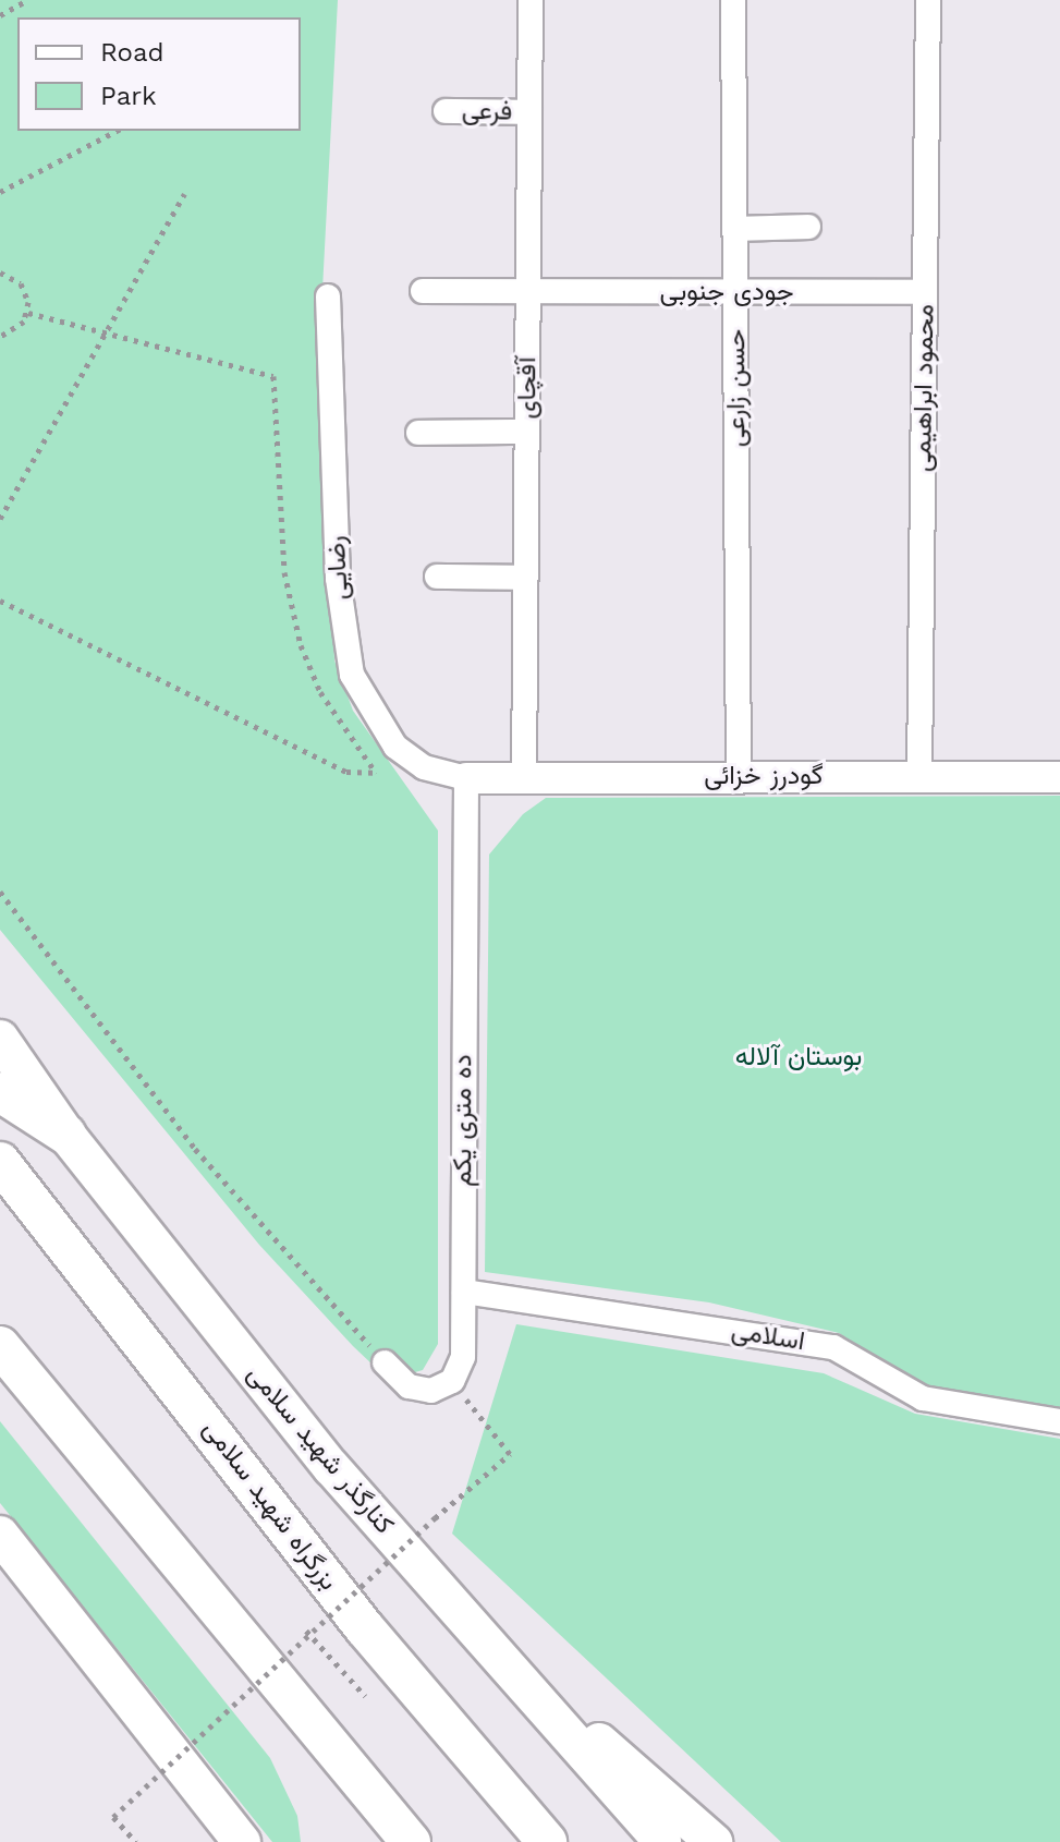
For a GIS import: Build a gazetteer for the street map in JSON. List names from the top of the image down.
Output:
{
  "streets": {
    "highway": ["بزرگراه شهید سلامی"],
    "main road": ["کنارگذر شهید سلامی"],
    "street": [
      "فرعی",
      "جودی جنوبی",
      "آقچای",
      "حسن زارعی",
      "محمود ابراهیمی",
      "رضایی",
      "گودرز خزائی",
      "ده متری یکم",
      "اسلامی"
    ]
  },
  "crossings": [
    ["فرعی", "آقچای"],
    ["جودی جنوبی", "آقچای"],
    ["جودی جنوبی", "حسن زارعی"],
    ["جودی جنوبی", "محمود ابراهیمی"],
    ["آقچای", "گودرز خزائی"],
    ["حسن زارعی", "گودرز خزائی"],
    ["محمود ابراهیمی", "گودرز خزائی"],
    ["رضایی", "گودرز خزائی"],
    ["رضایی", "ده متری یکم"],
    ["گودرز خزائی", "ده متری یکم"],
    ["ده متری یکم", "اسلامی"]
  ],
  "parks": ["بوستان آلاله"],
  "legend": ["Road", "Park"]
}
